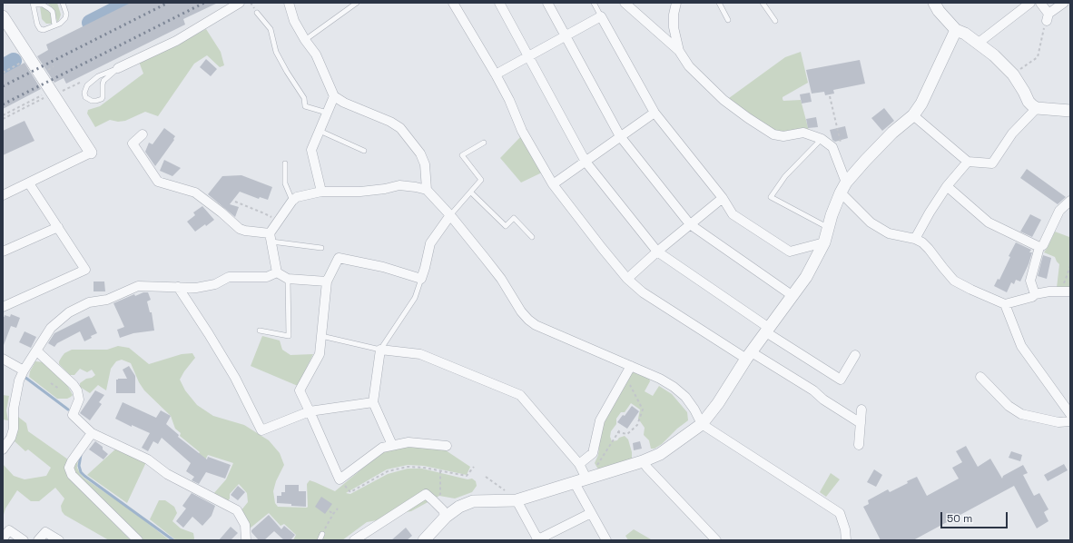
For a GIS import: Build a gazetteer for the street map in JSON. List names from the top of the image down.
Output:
{
  "scale_bar": "50 m"
}
